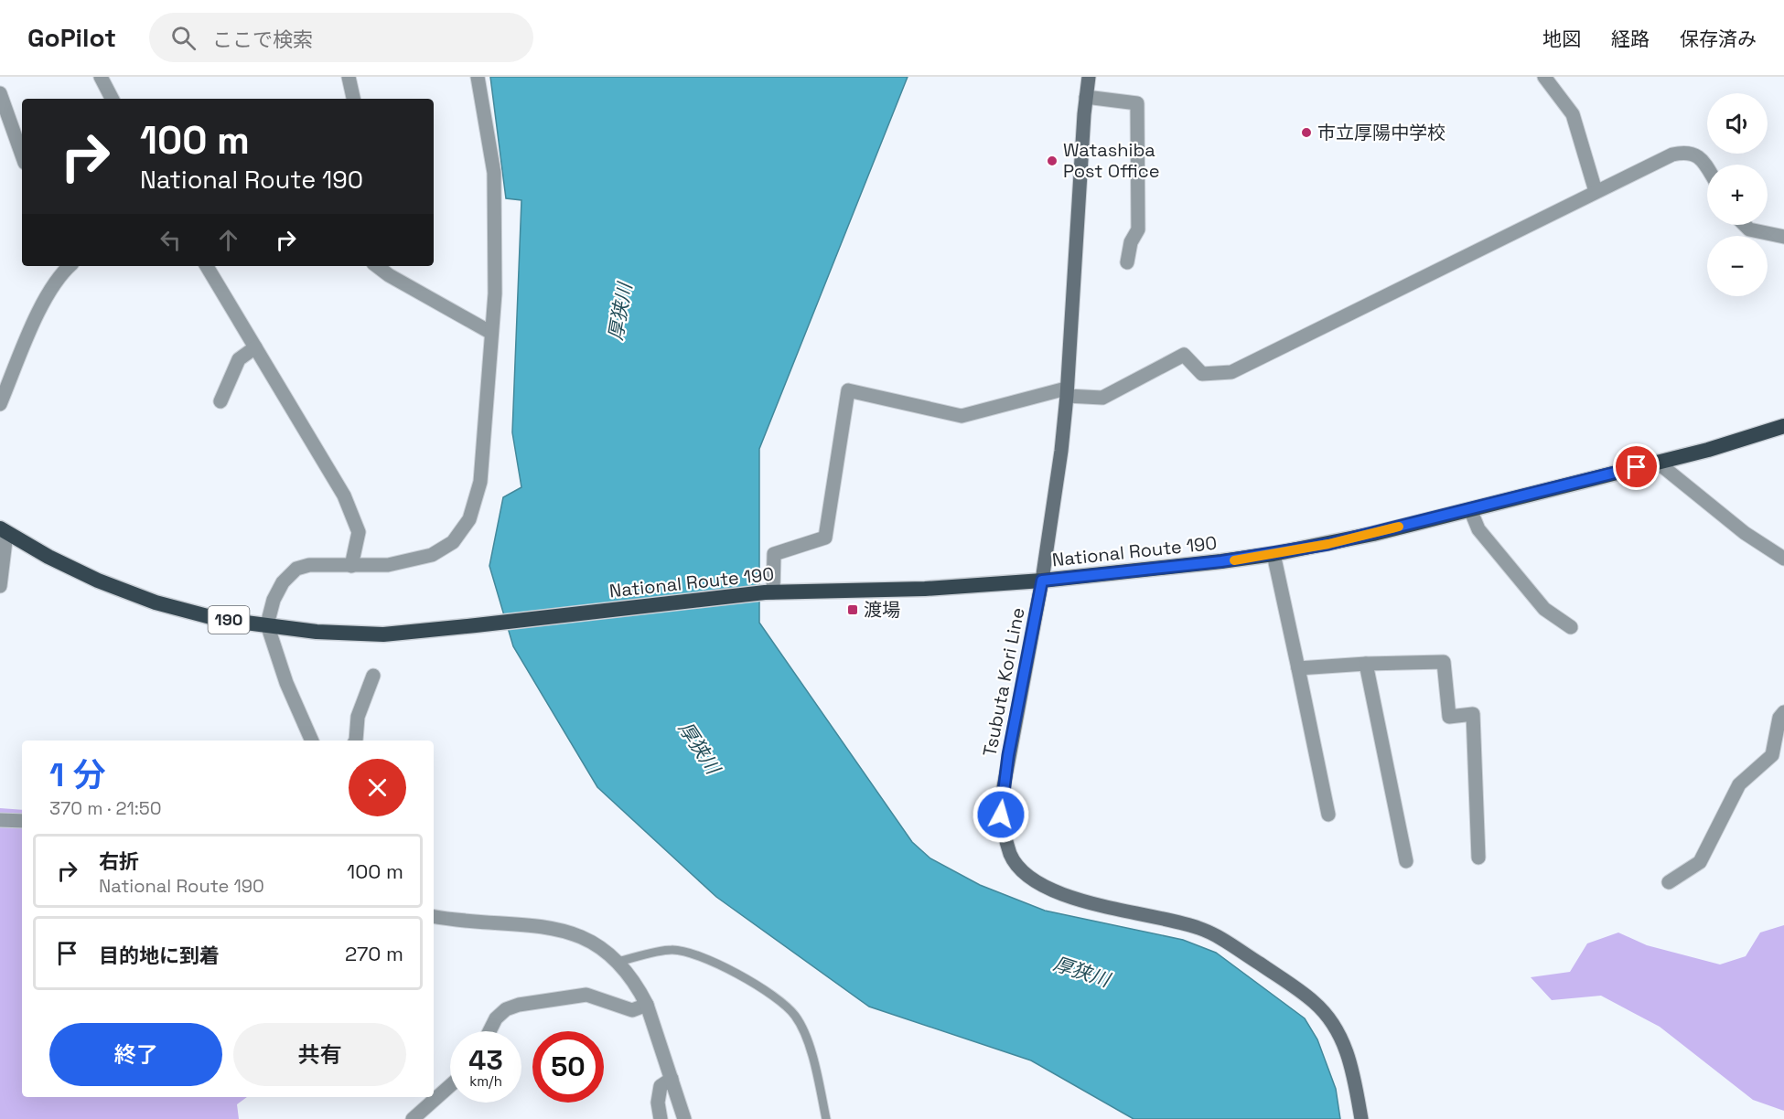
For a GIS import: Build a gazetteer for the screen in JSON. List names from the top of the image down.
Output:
{
  "streets": {
    "highway": ["National Route 190", "190"],
    "main road": ["Tsubuta Kori Line"]
  },
  "crossings": [
    ["National Route 190", "190"],
    ["National Route 190", "Tsubuta Kori Line"]
  ],
  "water": ["厚狭川"],
  "places": {
    "other": ["市立厚陽中学校", "Watashiba Post Office"],
    "transit": ["渡場"]
  },
  "page": {
    "header": "GoPilot",
    "search": "ここで検索",
    "nav": ["地図", "経路", "保存済み"],
    "map_buttons": ["+", "−"],
    "turn": ["100 m", "National Route 190"],
    "heading": ["1 分", "370 m · 21:50"],
    "list": [
      {
        "name": "右折",
        "note": "National Route 190",
        "value": "100 m"
      },
      {
        "name": "目的地に到着",
        "value": "270 m"
      }
    ],
    "buttons": ["終了", "共有"],
    "speed": "43 km/h",
    "limit": "50"
  }
}
